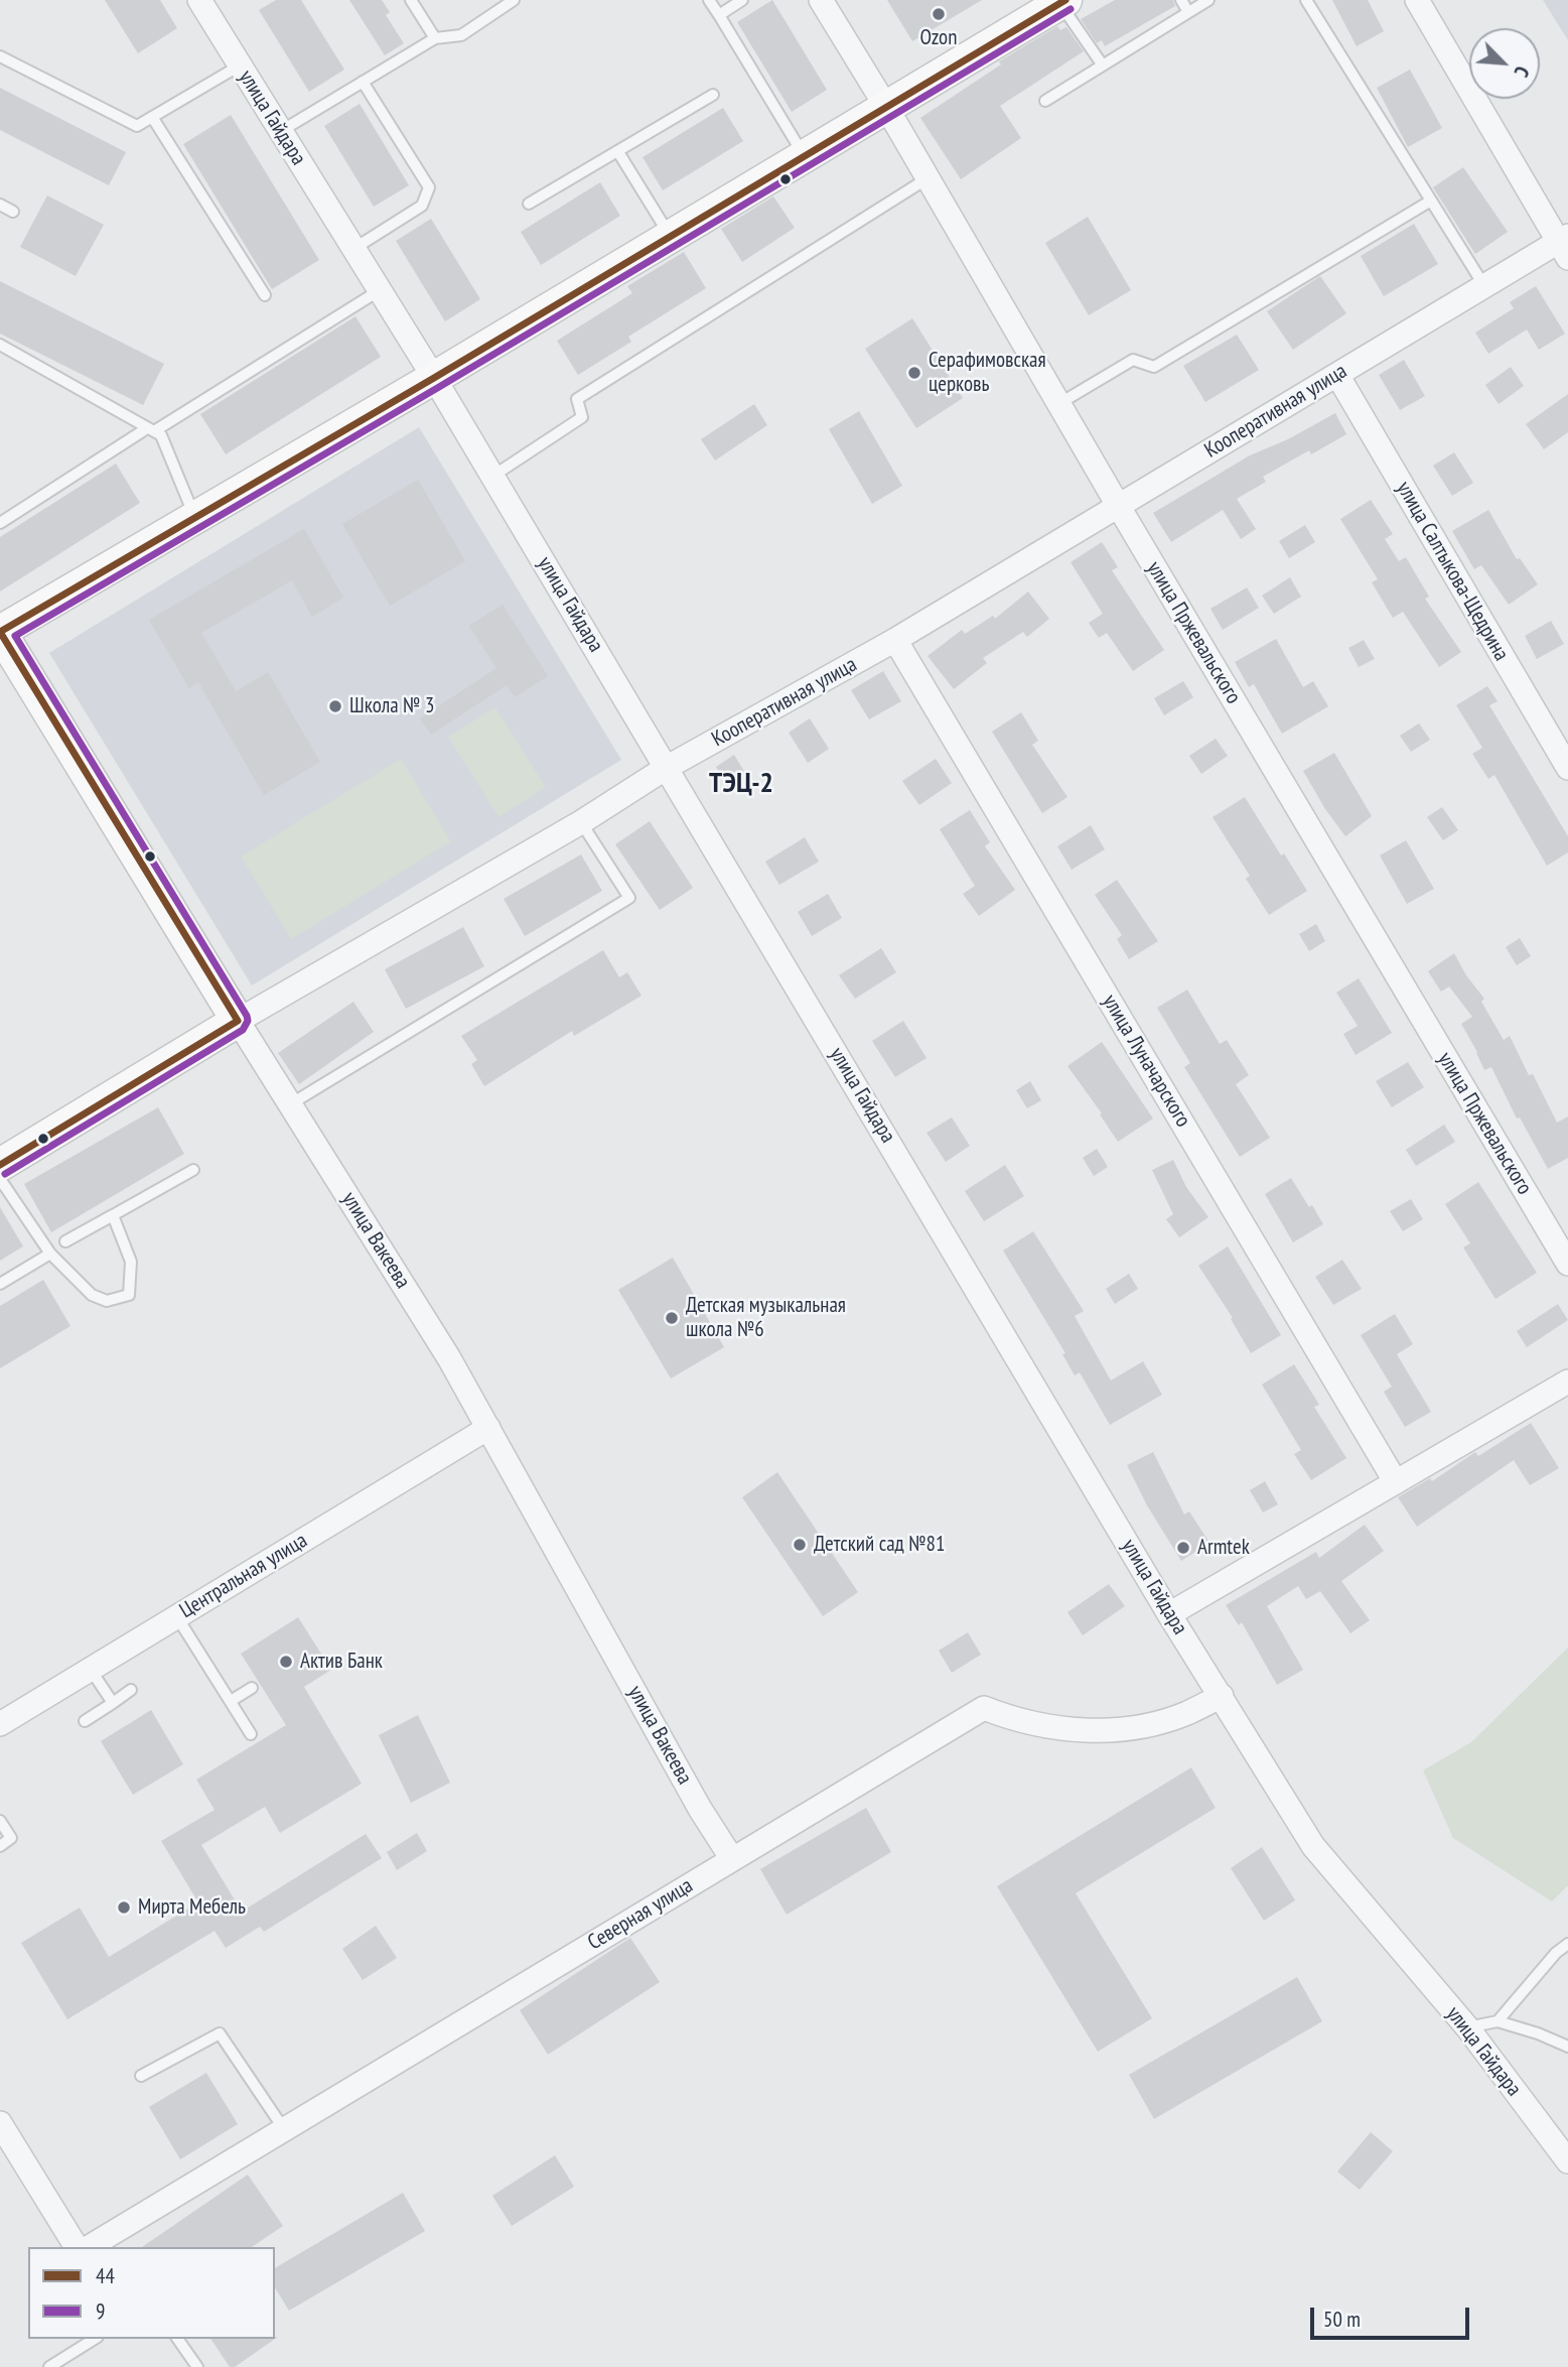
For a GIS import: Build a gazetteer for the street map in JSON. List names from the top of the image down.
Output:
{
  "streets": {
    "street": [
      "улица Гайдара",
      "Кооперативная улица",
      "улица Салтыкова-Щедрина",
      "улица Пржевальского",
      "улица Луначарского",
      "улица Вакеева",
      "Центральная улица",
      "Северная улица"
    ]
  },
  "crossings": [
    ["улица Гайдара", "Кооперативная улица"],
    ["улица Гайдара", "Северная улица"],
    ["Кооперативная улица", "улица Салтыкова-Щедрина"],
    ["Кооперативная улица", "улица Пржевальского"],
    ["Кооперативная улица", "улица Луначарского"],
    ["Кооперативная улица", "улица Вакеева"],
    ["улица Вакеева", "Центральная улица"],
    ["улица Вакеева", "Северная улица"]
  ],
  "districts": ["ТЭЦ-2"],
  "places": [
    "Ozon",
    "Серафимовская церковь",
    "Школа № 3",
    "Детская музыкальная школа №6",
    "Детский сад №81",
    "Armtek",
    "Актив Банк",
    "Мирта Мебель"
  ],
  "lines": ["transit line 44", "transit line 9"],
  "legend": ["44", "9"],
  "scale_bar": "50 m",
  "north": "bottom right"
}
